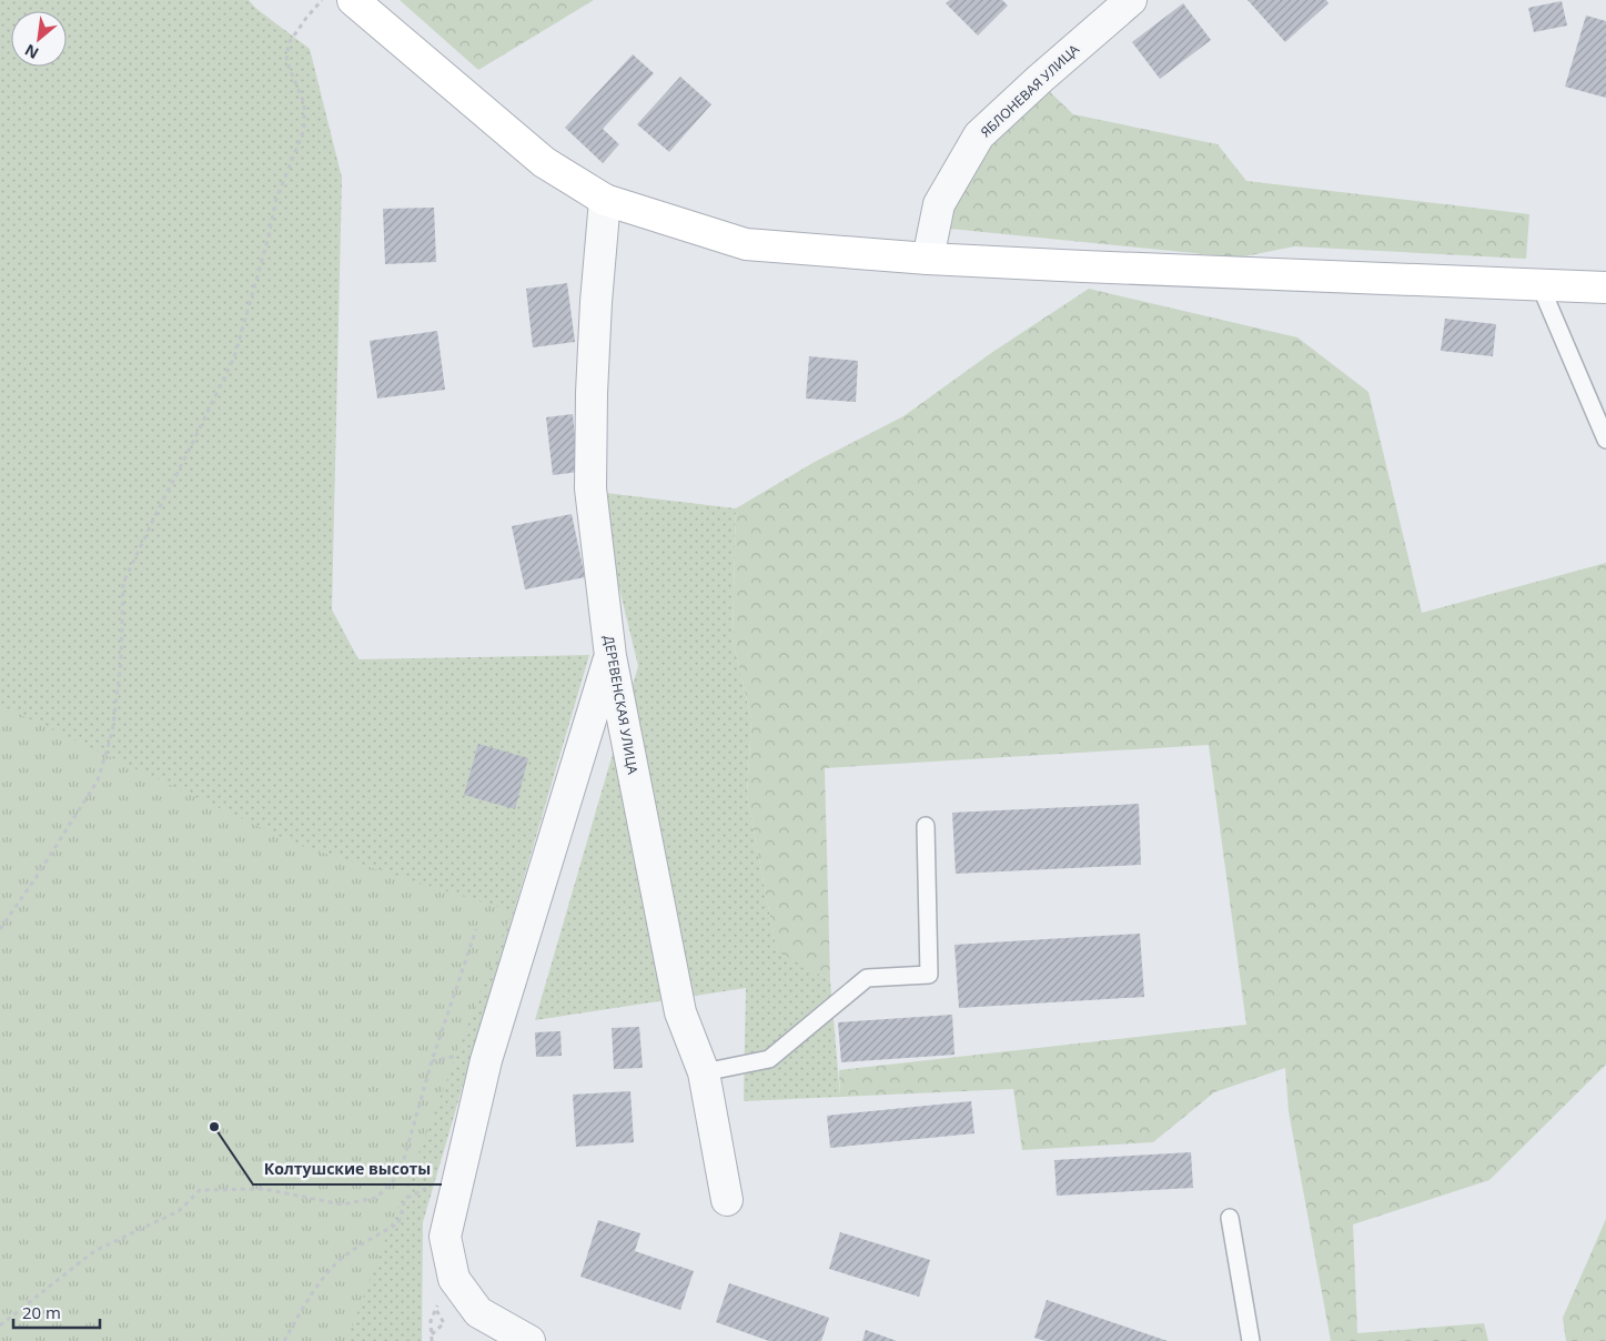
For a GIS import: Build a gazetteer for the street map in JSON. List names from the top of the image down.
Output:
{
  "streets": {
    "street": ["ЯБЛОНЕВАЯ УЛИЦА", "ДЕРЕВЕНСКАЯ УЛИЦА"]
  },
  "places": ["Колтушские высоты"],
  "scale_bar": "20 m",
  "north": "bottom left"
}
